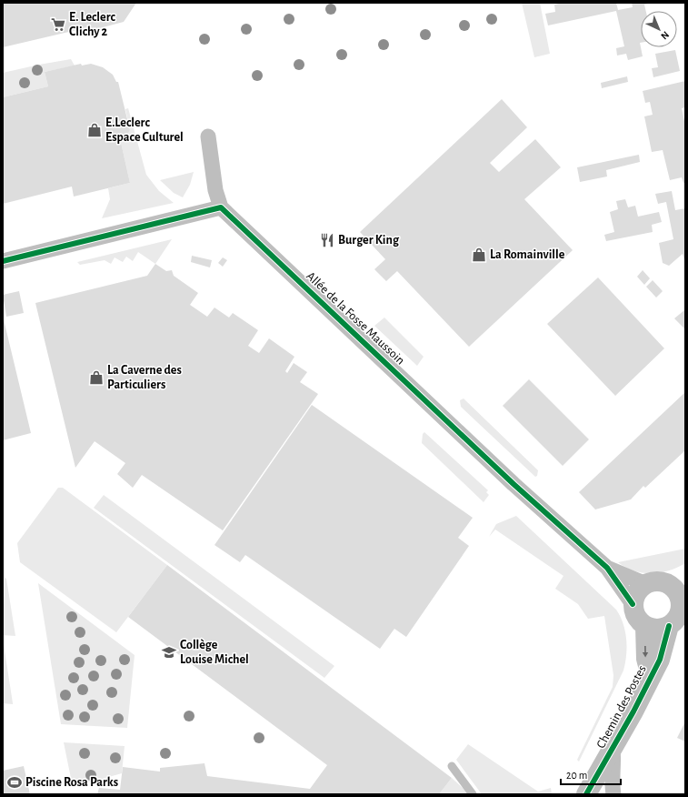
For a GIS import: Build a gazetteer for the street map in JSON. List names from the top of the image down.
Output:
{
  "streets": {
    "street": ["Allée de la Fosse Maussoin", "Chemin des Postes"]
  },
  "crossings": [
    ["Allée de la Fosse Maussoin", "Chemin des Postes"]
  ],
  "places": {
    "supermarket": ["E. Leclerc Clichy 2"],
    "shop": ["E.Leclerc Espace Culturel", "La Romainville", "La Caverne des Particuliers"],
    "restaurant": ["Burger King"],
    "school or university": ["Collège Louise Michel"],
    "sports": ["Piscine Rosa Parks"]
  },
  "scale_bar": "20 m",
  "north": "bottom right"
}
